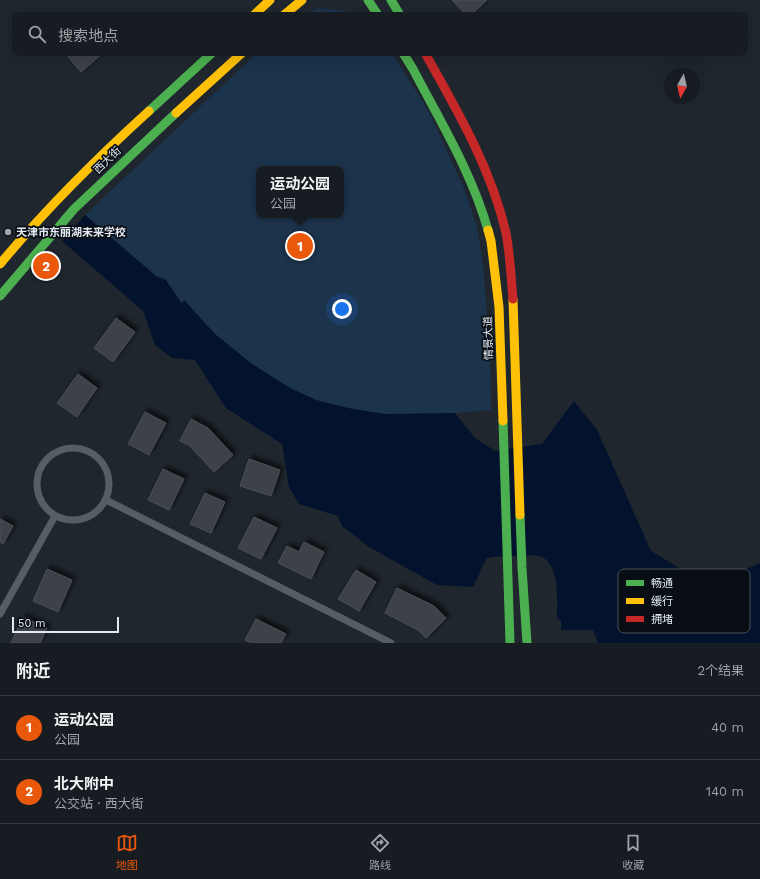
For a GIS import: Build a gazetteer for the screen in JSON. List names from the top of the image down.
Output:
{
  "streets": {
    "street": ["西大街", "情景大道"]
  },
  "places": ["天津市东丽湖未来学校"],
  "legend": ["畅通", "缓行", "拥堵"],
  "scale_bar": "50 m",
  "north": "bottom",
  "page": {
    "search": "搜索地点",
    "popup": ["运动公园", "公园"],
    "pins": ["1", "2"],
    "scale": "50 m",
    "heading": ["附近", "2个结果"],
    "list": [
      {
        "mark": "1",
        "name": "运动公园",
        "note": "公园",
        "value": "40 m"
      },
      {
        "mark": "2",
        "name": "北大附中",
        "note": "公交站 · 西大街",
        "value": "140 m"
      }
    ],
    "nav": ["地图", "路线", "收藏"]
  }
}
